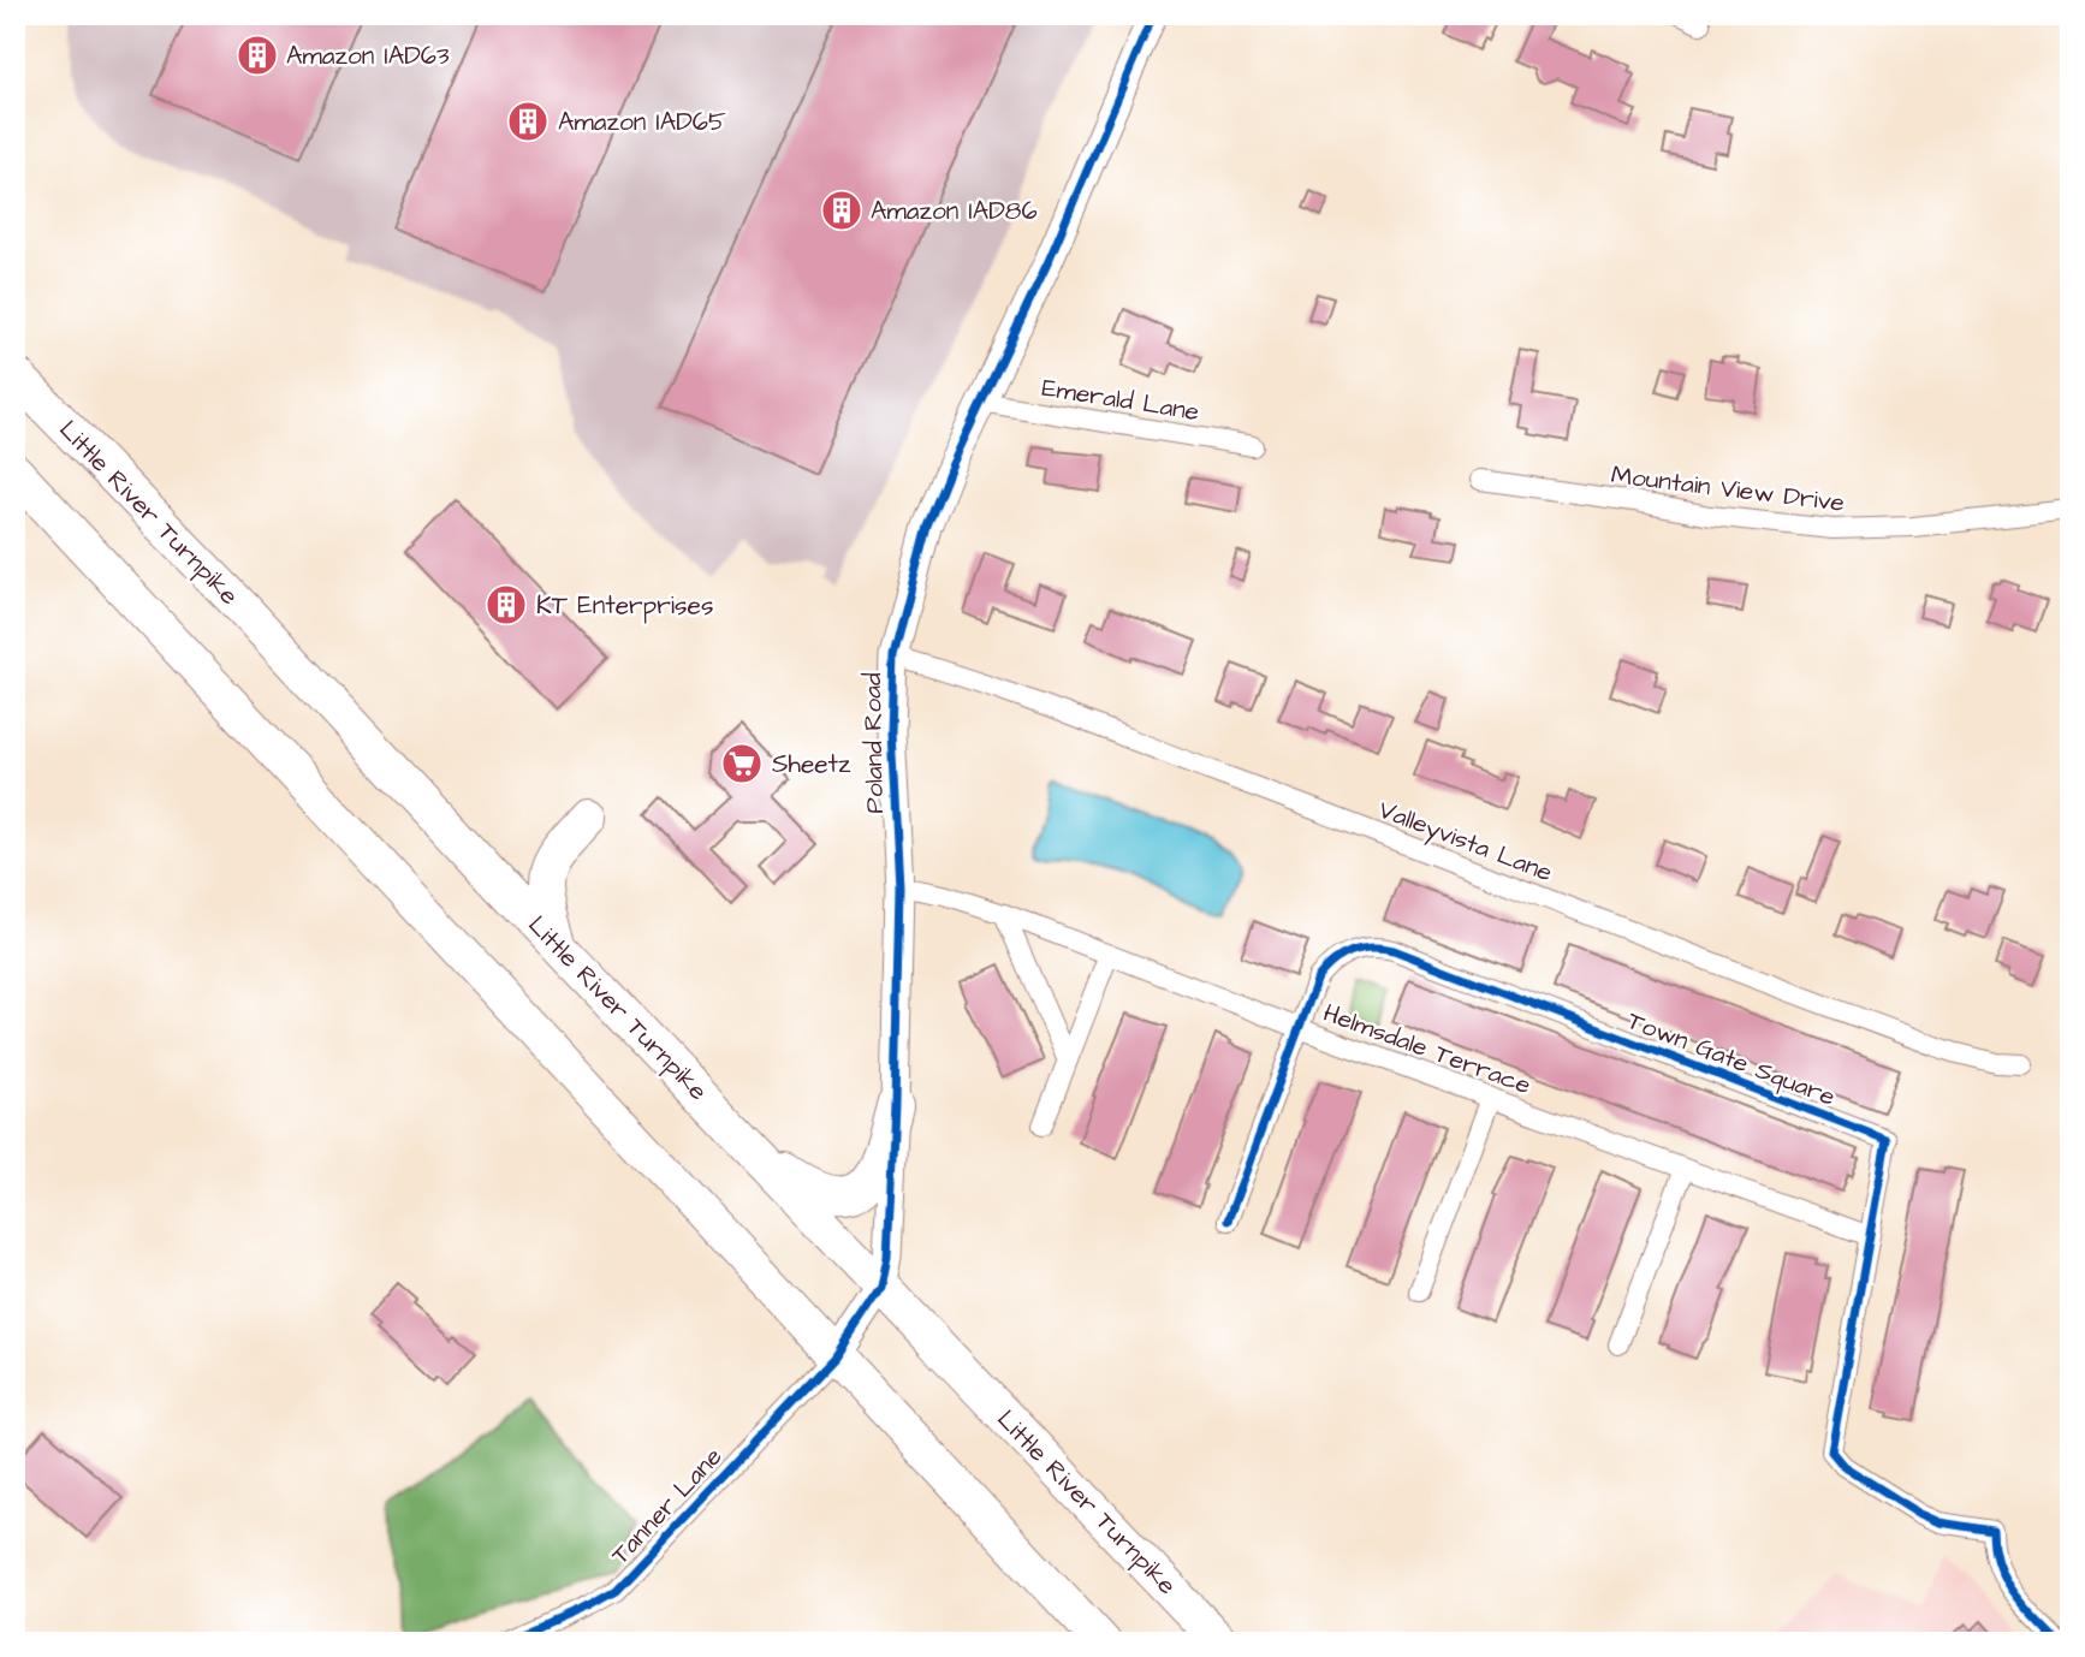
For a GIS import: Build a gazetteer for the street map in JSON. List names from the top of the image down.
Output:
{
  "streets": {
    "highway": ["Little River Turnpike"],
    "street": [
      "Emerald Lane",
      "Mountain View Drive",
      "Poland Road",
      "Valleyvista Lane",
      "Helmsdale Terrace",
      "Town Gate Square",
      "Tanner Lane"
    ]
  },
  "crossings": [
    ["Emerald Lane", "Poland Road"],
    ["Little River Turnpike", "Poland Road"],
    ["Poland Road", "Valleyvista Lane"],
    ["Poland Road", "Helmsdale Terrace"],
    ["Poland Road", "Tanner Lane"],
    ["Helmsdale Terrace", "Town Gate Square"]
  ],
  "places": {
    "building": [
      "Amazon IAD63",
      "Amazon IAD65",
      "Amazon IAD86",
      "KT Enterprises"
    ],
    "supermarket": ["Sheetz"]
  }
}
